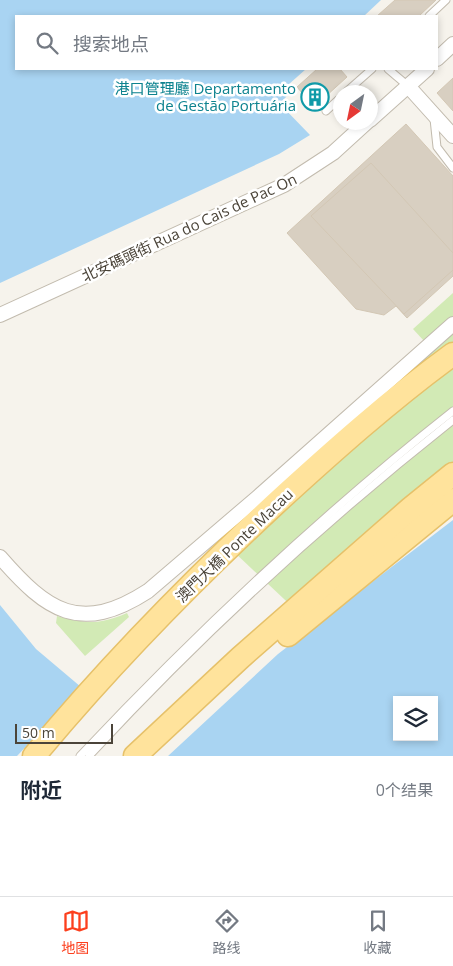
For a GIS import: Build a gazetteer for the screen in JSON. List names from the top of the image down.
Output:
{
  "streets": {
    "main road": ["澳門大橋 Ponte Macau"],
    "street": ["北安碼頭街 Rua do Cais de Pac On"]
  },
  "places": {
    "building": ["港口管理廳 Departamento de Gestão Portuária"]
  },
  "scale_bar": "50 m",
  "north": "bottom left",
  "page": {
    "search": "搜索地点",
    "scale": "50 m",
    "heading": ["附近", "0个结果"],
    "nav": ["地图", "路线", "收藏"]
  }
}
